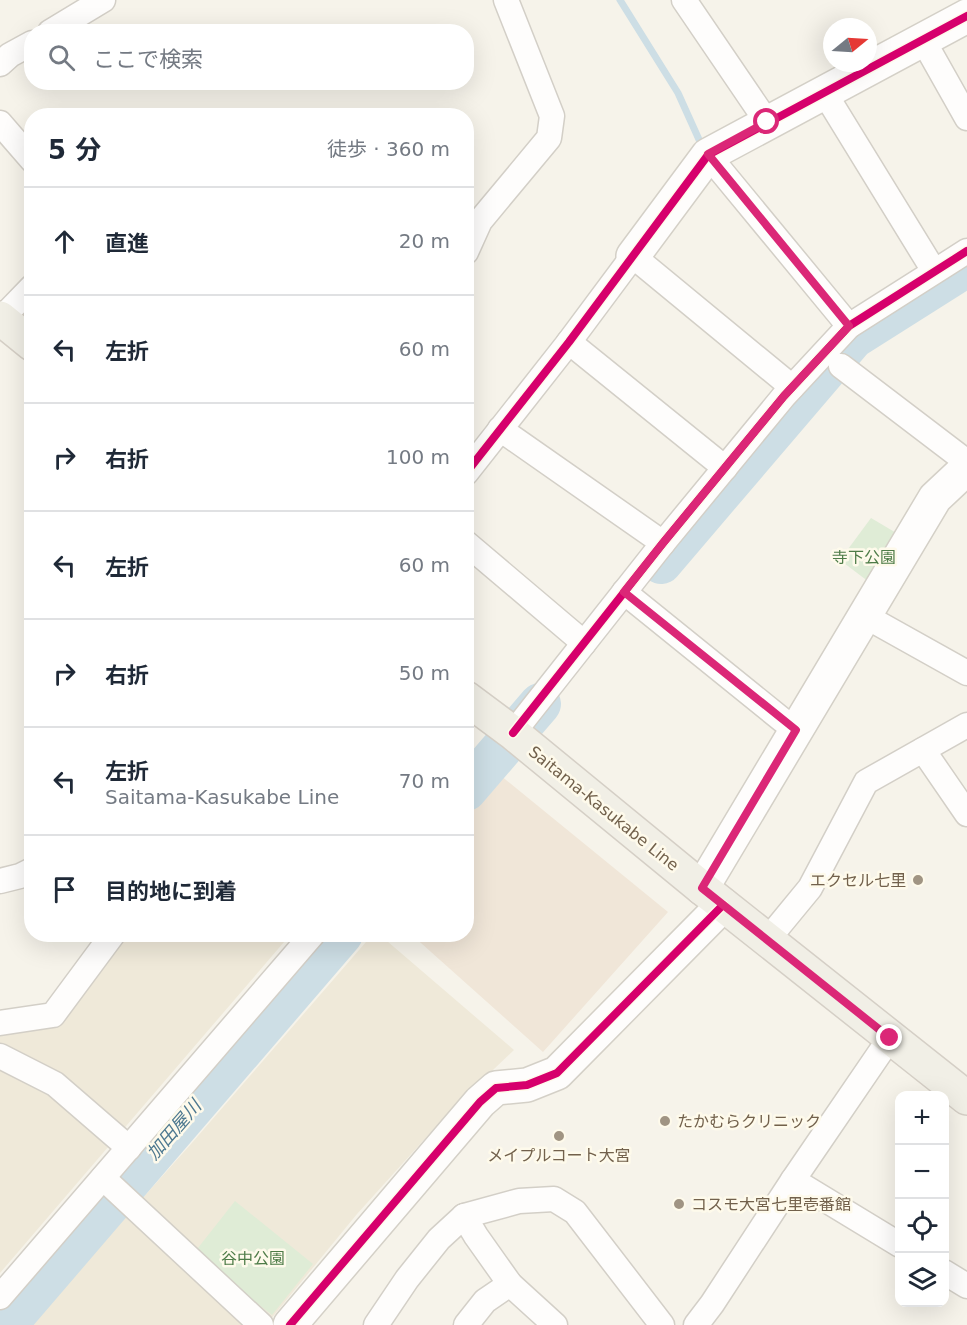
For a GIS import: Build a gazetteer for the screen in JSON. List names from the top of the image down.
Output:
{
  "streets": {
    "main road": ["Saitama-Kasukabe Line"]
  },
  "water": ["加田屋川"],
  "parks": ["寺下公園", "谷中公園"],
  "places": [
    "エクセル七里",
    "たかむらクリニック",
    "メイプルコート大宮",
    "コスモ大宮七里壱番館"
  ],
  "north": "right",
  "page": {
    "search": "ここで検索",
    "heading": ["5 分", "徒歩 · 360 m"],
    "list": [
      ["直進", "20 m"],
      ["左折", "60 m"],
      ["右折", "100 m"],
      ["左折", "60 m"],
      ["右折", "50 m"],
      ["左折", "Saitama-Kasukabe Line", "70 m"],
      "目的地に到着"
    ],
    "map_buttons": ["+", "−"]
  }
}
